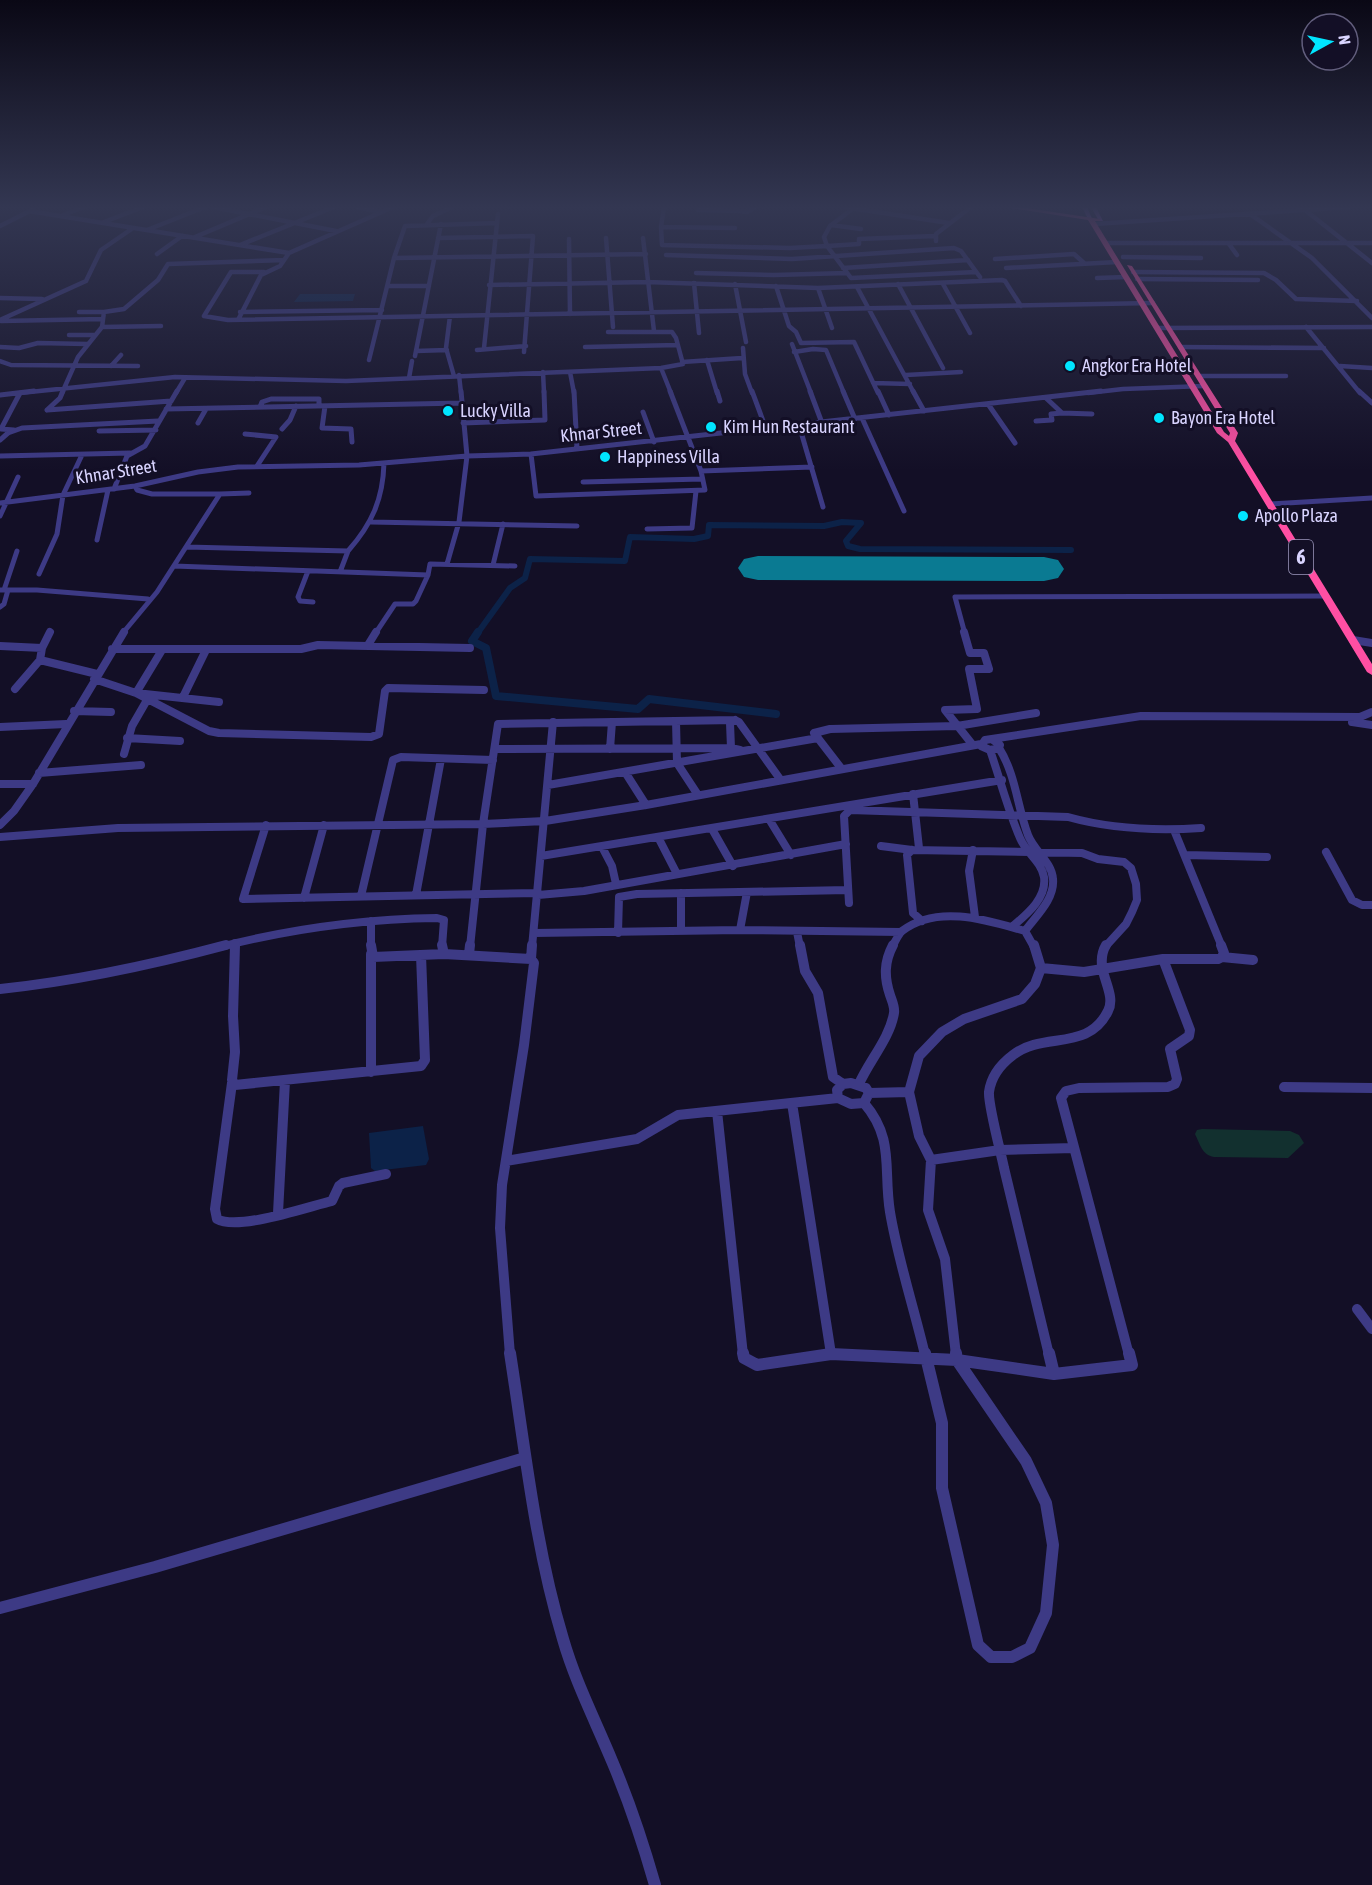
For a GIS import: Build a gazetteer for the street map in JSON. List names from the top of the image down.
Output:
{
  "streets": {
    "highway": ["6"],
    "street": ["Khnar Street"]
  },
  "crossings": [
    ["Khnar Street", "6"]
  ],
  "places": [
    "Angkor Era Hotel",
    "Lucky Villa",
    "Bayon Era Hotel",
    "Kim Hun Restaurant",
    "Happiness Villa",
    "Apollo Plaza"
  ],
  "north": "right"
}
